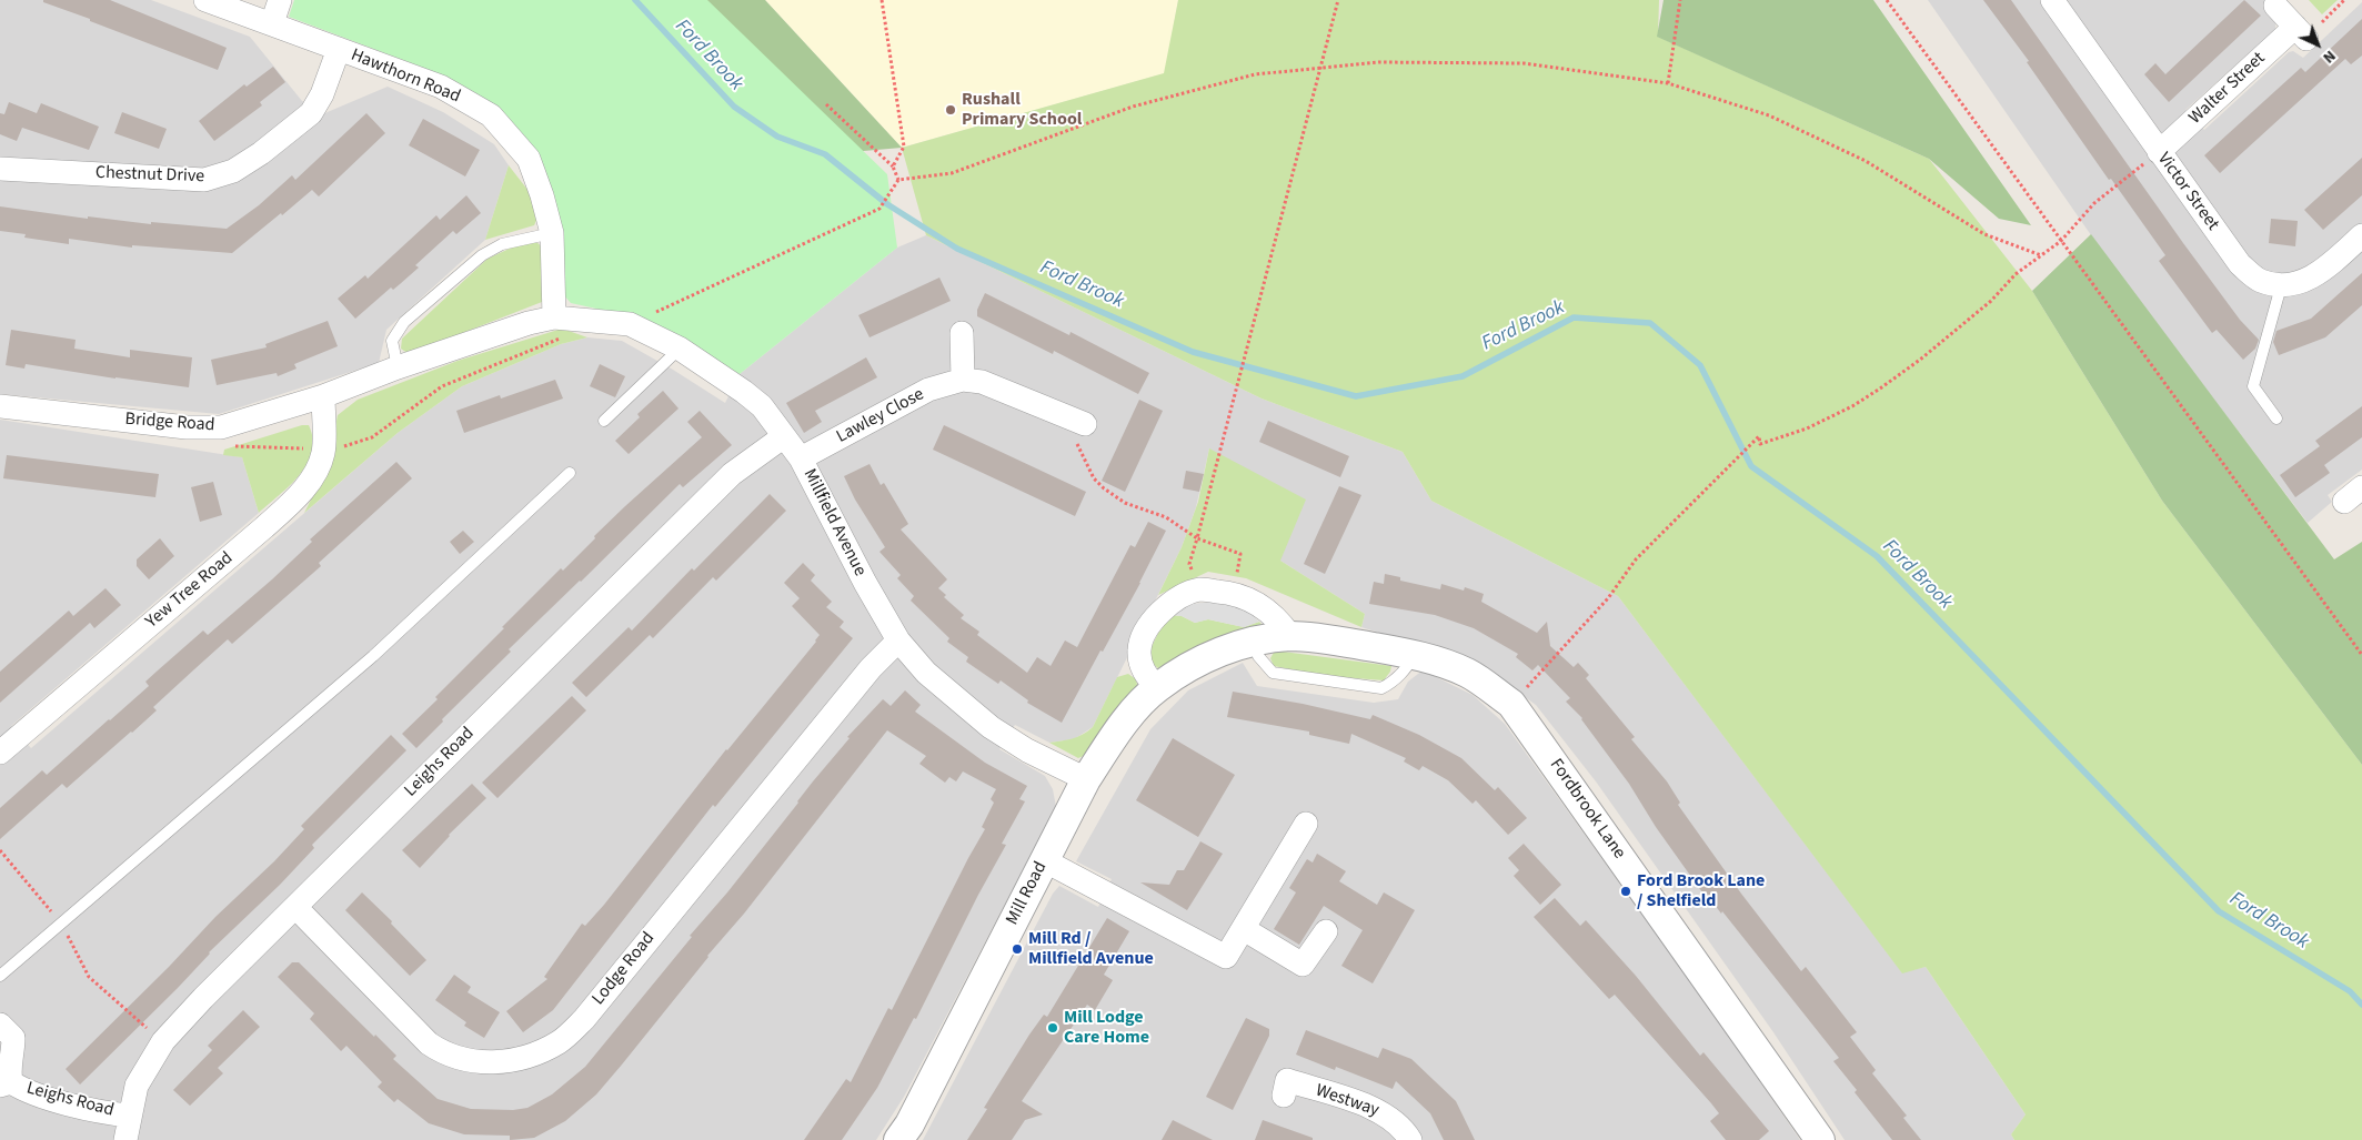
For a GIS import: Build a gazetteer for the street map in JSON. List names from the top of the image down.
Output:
{
  "streets": {
    "street": [
      "Hawthorn Road",
      "Walter Street",
      "Chestnut Drive",
      "Victor Street",
      "Lawley Close",
      "Bridge Road",
      "Millfield Avenue",
      "Yew Tree Road",
      "Leighs Road",
      "Fordbrook Lane",
      "Mill Road",
      "Lodge Road",
      "Westway"
    ]
  },
  "crossings": [
    ["Hawthorn Road", "Chestnut Drive"],
    ["Hawthorn Road", "Bridge Road"],
    ["Hawthorn Road", "Millfield Avenue"],
    ["Walter Street", "Victor Street"],
    ["Lawley Close", "Millfield Avenue"],
    ["Bridge Road", "Millfield Avenue"],
    ["Bridge Road", "Yew Tree Road"],
    ["Millfield Avenue", "Leighs Road"],
    ["Millfield Avenue", "Mill Road"],
    ["Millfield Avenue", "Lodge Road"],
    ["Leighs Road", "Lodge Road"],
    ["Fordbrook Lane", "Mill Road"]
  ],
  "water": ["Ford Brook"],
  "places": [
    "Rushall Primary School",
    "Ford Brook Lane / Shelfield",
    "Mill Rd / Millfield Avenue",
    "Mill Lodge Care Home"
  ],
  "north": "bottom right"
}
